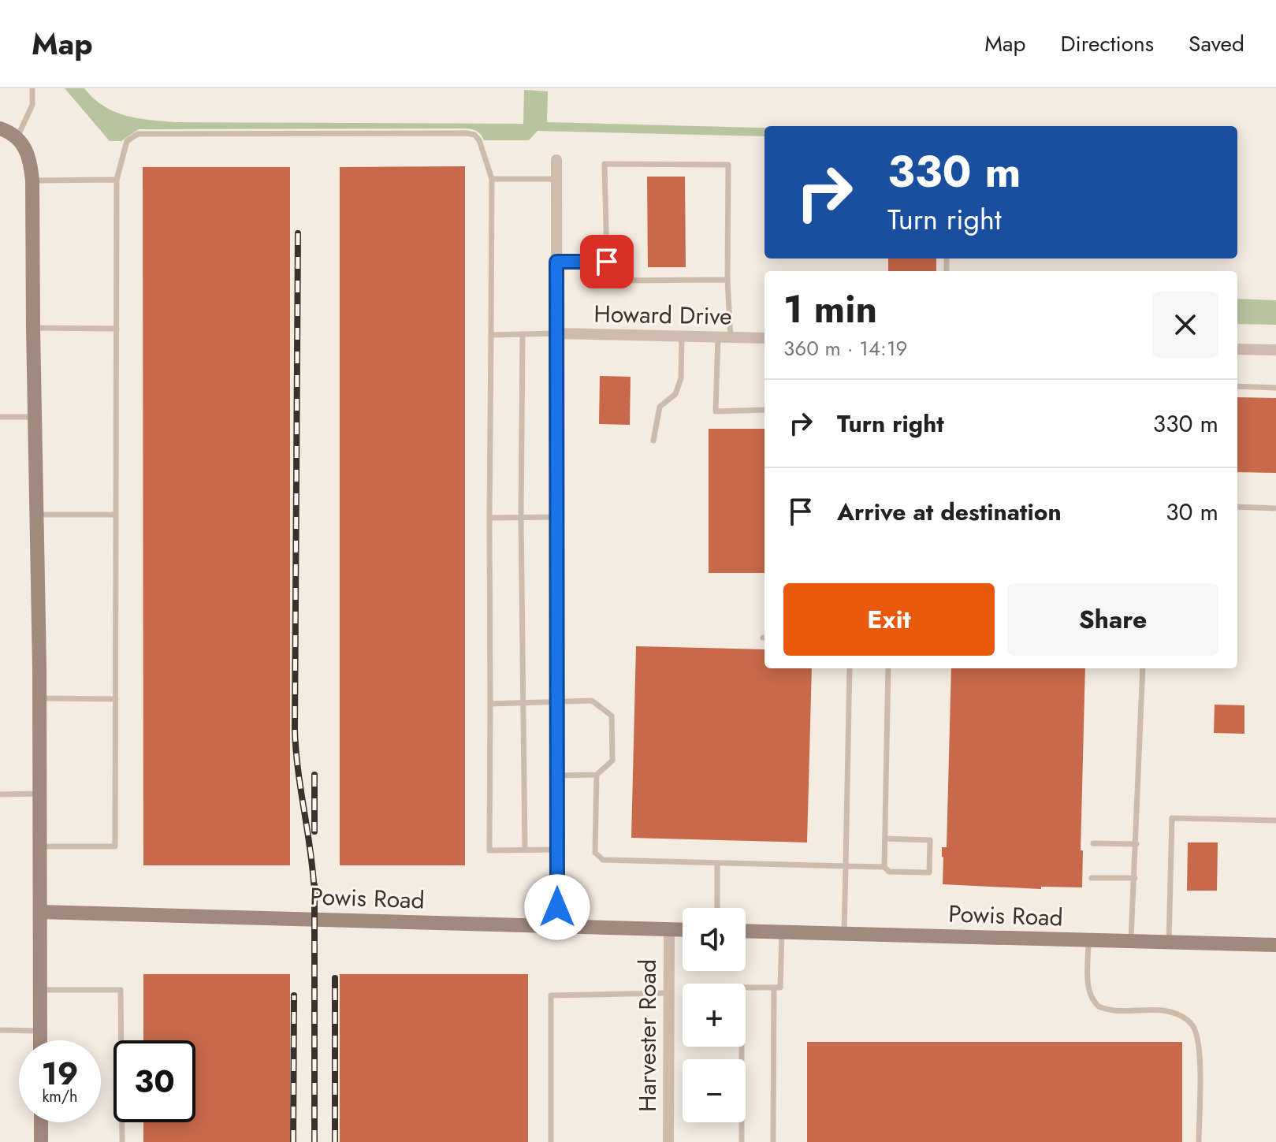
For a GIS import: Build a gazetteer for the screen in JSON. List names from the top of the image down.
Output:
{
  "streets": {
    "street": ["Howard Drive", "Powis Road", "Harvester Road"]
  },
  "crossings": [
    ["Powis Road", "Harvester Road"]
  ],
  "page": {
    "header": "Map",
    "nav": ["Map", "Directions", "Saved"],
    "turn": ["330 m", "Turn right"],
    "heading": ["1 min", "360 m · 14:19"],
    "list": [
      {
        "name": "Turn right",
        "value": "330 m"
      },
      {
        "name": "Arrive at destination",
        "value": "30 m"
      }
    ],
    "buttons": ["Exit", "Share"],
    "map_buttons": ["+", "−"],
    "speed": "19 km/h",
    "limit": "30"
  }
}
